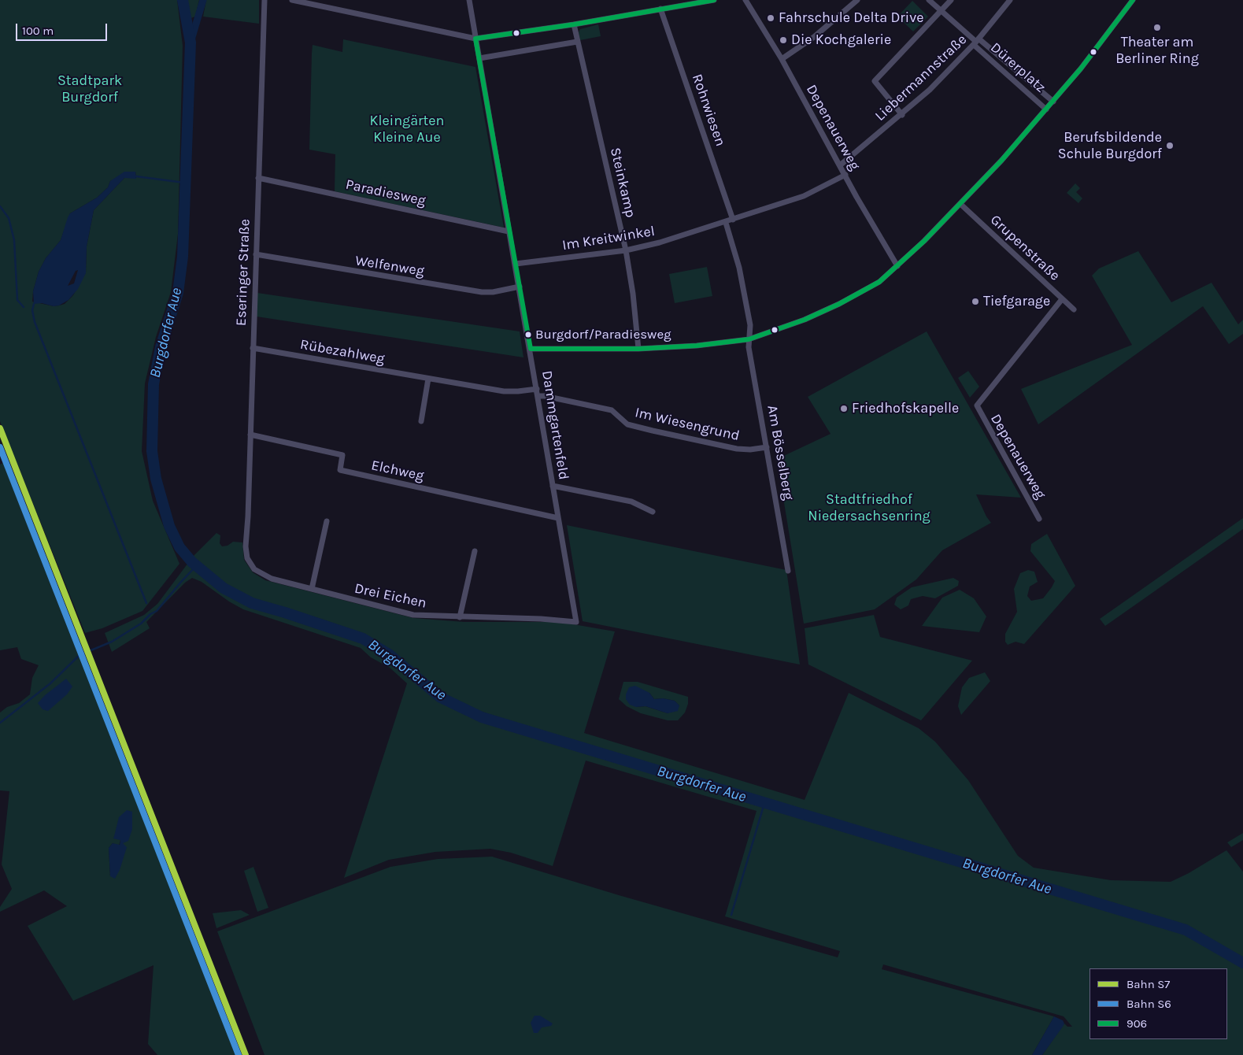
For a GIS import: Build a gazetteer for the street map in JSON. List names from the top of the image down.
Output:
{
  "streets": {
    "street": [
      "Dürerplatz",
      "Liebermannstraße",
      "Rohrwiesen",
      "Depenauerweg",
      "Steinkamp",
      "Paradiesweg",
      "Im Kreitwinkel",
      "Grupenstraße",
      "Welfenweg",
      "Eseringer Straße",
      "Rübezahlweg",
      "Im Wiesengrund",
      "Dammgartenfeld",
      "Am Bösselberg",
      "Elchweg",
      "Drei Eichen"
    ]
  },
  "crossings": [
    ["Dürerplatz", "Liebermannstraße"],
    ["Liebermannstraße", "Depenauerweg"],
    ["Rohrwiesen", "Im Kreitwinkel"],
    ["Depenauerweg", "Im Kreitwinkel"],
    ["Depenauerweg", "Grupenstraße"],
    ["Steinkamp", "Im Kreitwinkel"],
    ["Paradiesweg", "Eseringer Straße"],
    ["Paradiesweg", "Dammgartenfeld"],
    ["Im Kreitwinkel", "Dammgartenfeld"],
    ["Im Kreitwinkel", "Am Bösselberg"],
    ["Welfenweg", "Eseringer Straße"],
    ["Welfenweg", "Dammgartenfeld"],
    ["Eseringer Straße", "Rübezahlweg"],
    ["Eseringer Straße", "Elchweg"],
    ["Eseringer Straße", "Drei Eichen"],
    ["Rübezahlweg", "Dammgartenfeld"],
    ["Im Wiesengrund", "Dammgartenfeld"],
    ["Im Wiesengrund", "Am Bösselberg"],
    ["Dammgartenfeld", "Elchweg"],
    ["Dammgartenfeld", "Drei Eichen"]
  ],
  "water": ["Burgdorfer Aue"],
  "parks": ["Stadtpark Burgdorf", "Kleingärten Kleine Aue", "Stadtfriedhof Niedersachsenring"],
  "places": [
    "Fahrschule Delta Drive",
    "Theater am Berliner Ring",
    "Die Kochgalerie",
    "Berufsbildende Schule Burgdorf",
    "Tiefgarage",
    "Burgdorf/Paradiesweg",
    "Friedhofskapelle"
  ],
  "lines": ["transit line 906", "rail line S7", "rail line S6"],
  "legend": ["Bahn S7", "Bahn S6", "906"],
  "scale_bar": "100 m"
}
